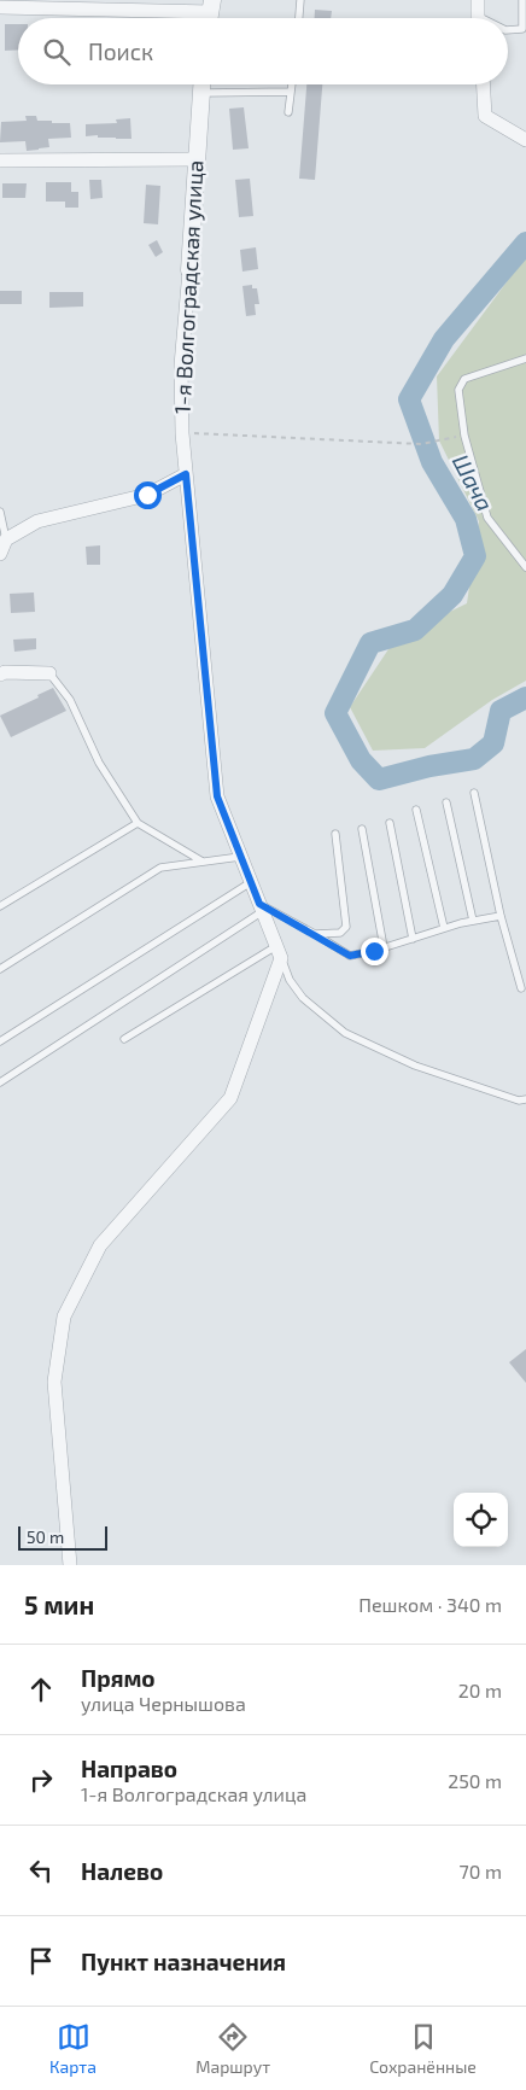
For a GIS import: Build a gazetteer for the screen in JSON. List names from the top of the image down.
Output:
{
  "streets": {
    "street": ["1-я Волгоградская улица"]
  },
  "water": ["Шача"],
  "scale_bar": "50 m",
  "page": {
    "search": "Поиск",
    "scale": "50 m",
    "heading": ["5 мин", "Пешком · 340 m"],
    "list": [
      ["Прямо", "улица Чернышова", "20 m"],
      ["Направо", "1-я Волгоградская улица", "250 m"],
      ["Налево", "70 m"],
      "Пункт назначения"
    ],
    "nav": ["Карта", "Маршрут", "Сохранённые"]
  }
}
